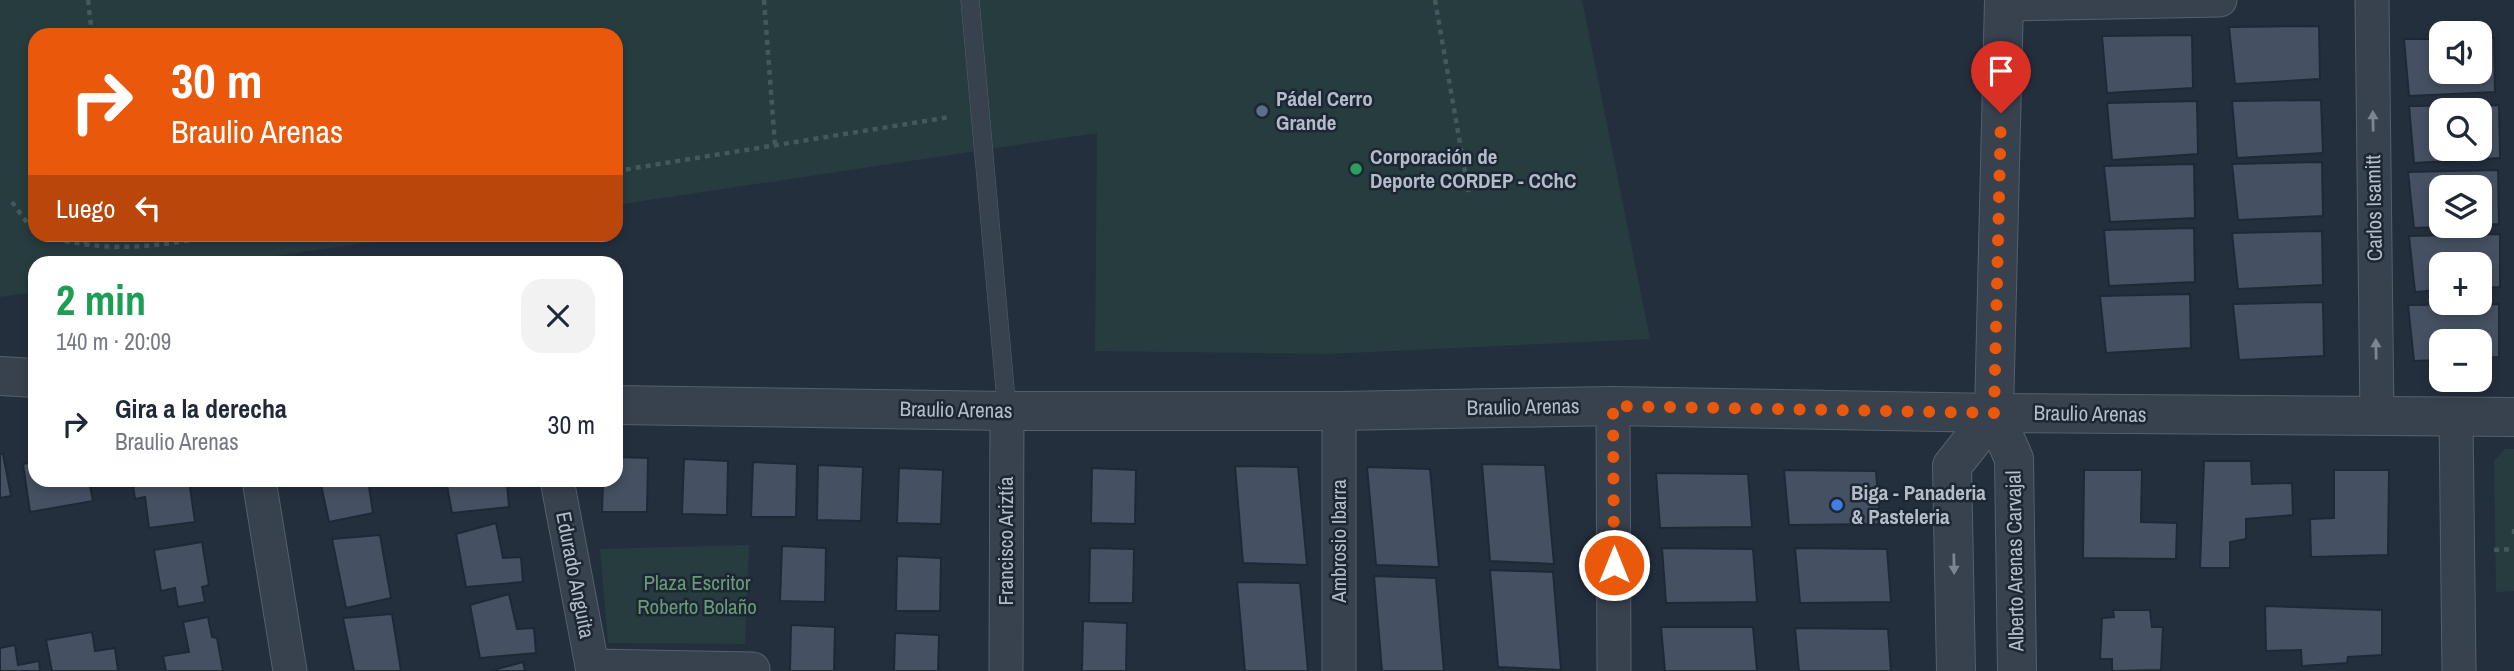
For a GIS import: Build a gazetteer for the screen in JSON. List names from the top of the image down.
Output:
{
  "streets": {
    "street": [
      "Carlos Isamitt",
      "Braulio Arenas",
      "Francisco Ariztía",
      "Ambrosio Ibarra",
      "Alberto Arenas Carvajal",
      "Edurado Anguita"
    ]
  },
  "crossings": [
    ["Carlos Isamitt", "Braulio Arenas"],
    ["Braulio Arenas", "Francisco Ariztía"],
    ["Braulio Arenas", "Ambrosio Ibarra"],
    ["Braulio Arenas", "Alberto Arenas Carvajal"]
  ],
  "one_way": ["Carlos Isamitt"],
  "parks": ["Plaza Escritor Roberto Bolaño"],
  "places": ["Pádel Cerro Grande", "Corporación de Deporte CORDEP - CChC", "Biga - Panaderia & Pasteleria"],
  "page": {
    "map_buttons": ["+", "−"],
    "turn": ["30 m", "Braulio Arenas"],
    "then": "Luego",
    "heading": ["2 min", "140 m · 20:09"],
    "list": [
      {
        "name": "Gira a la derecha",
        "note": "Braulio Arenas",
        "value": "30 m"
      }
    ]
  }
}
